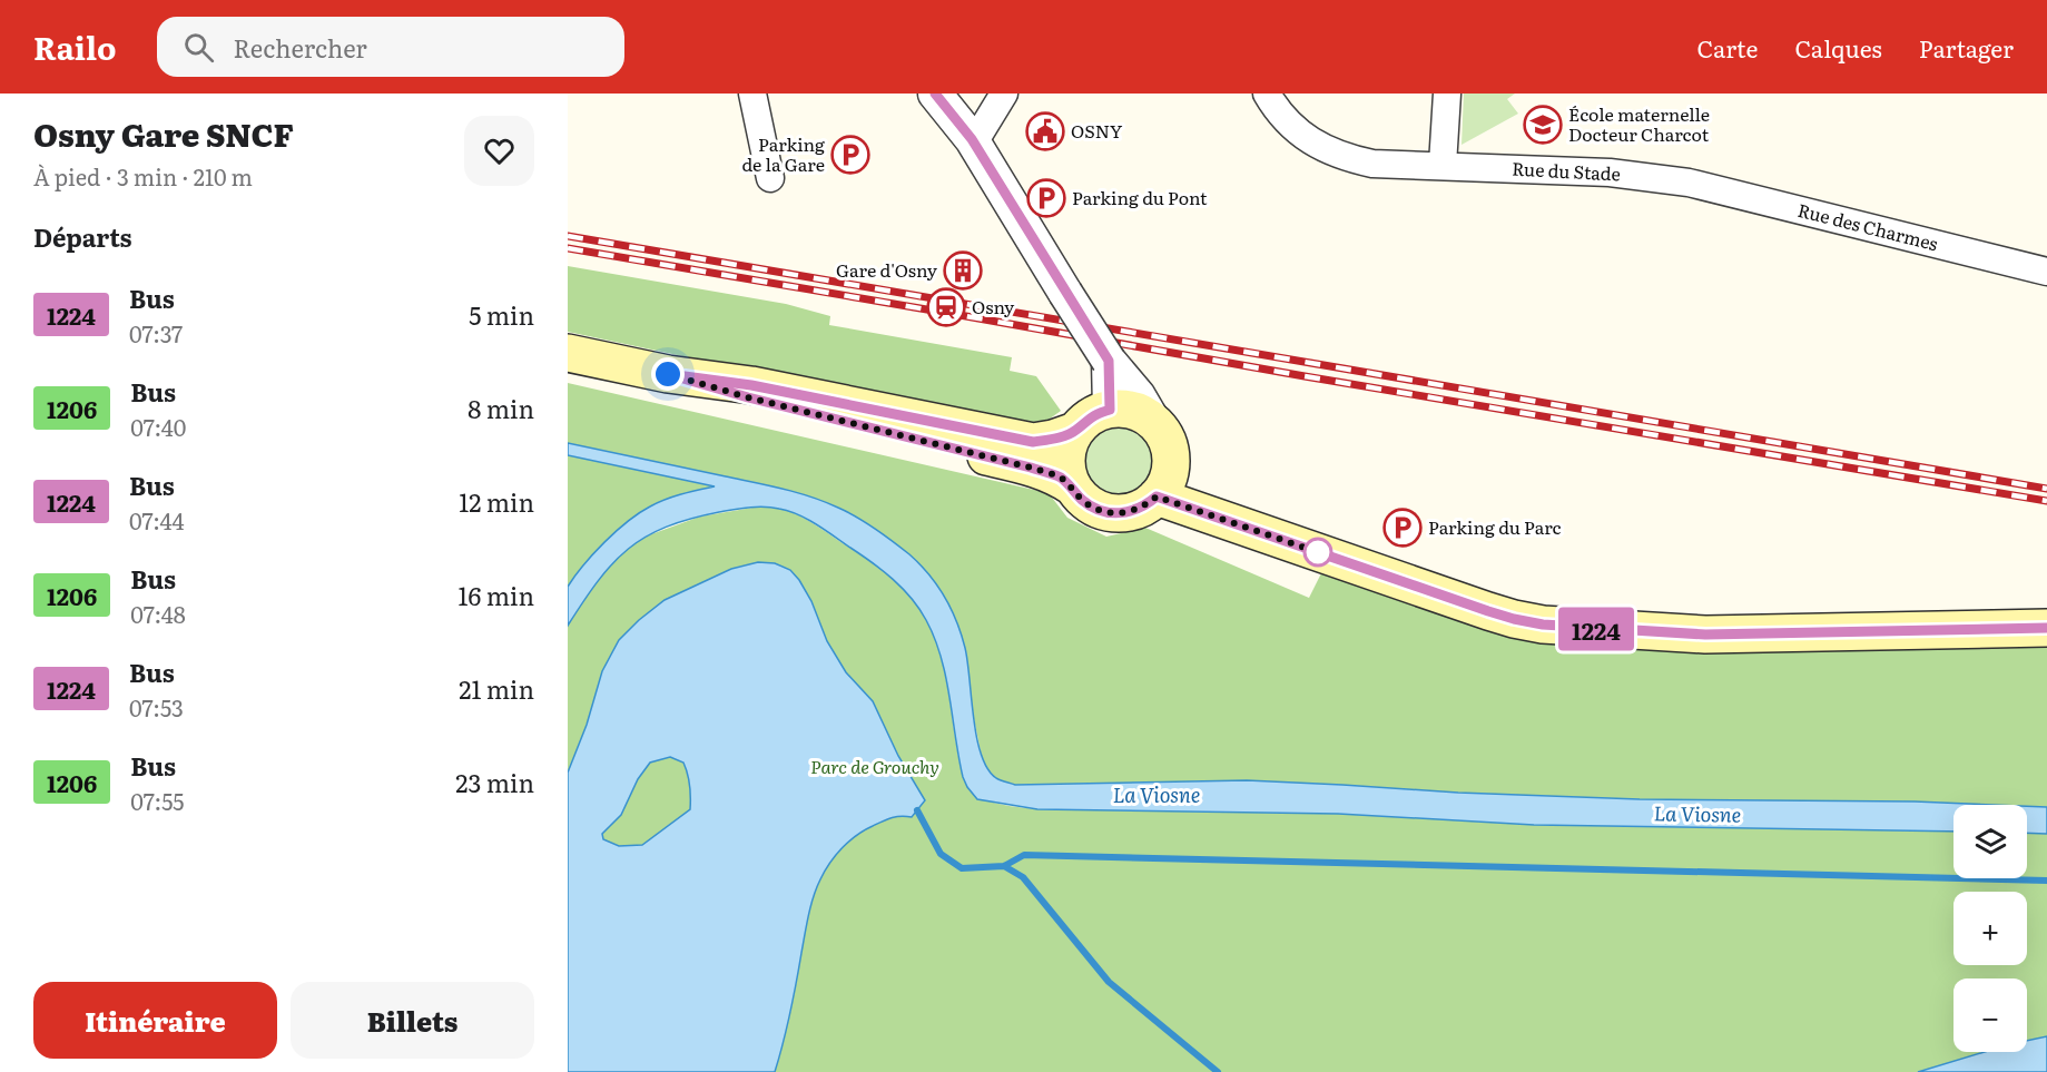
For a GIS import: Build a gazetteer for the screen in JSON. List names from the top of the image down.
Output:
{
  "streets": {
    "street": ["Rue du Stade", "Rue des Charmes"]
  },
  "crossings": [
    ["Rue du Stade", "Rue des Charmes"]
  ],
  "water": ["La Viosne"],
  "parks": ["Parc de Grouchy"],
  "places": {
    "school or university": ["École maternelle Docteur Charcot"],
    "public building": ["OSNY"],
    "parking": ["Parking de la Gare", "Parking du Pont", "Parking du Parc"],
    "building": ["Gare d'Osny"],
    "station": ["Osny"]
  },
  "lines": ["bus line 1224"],
  "page": {
    "header": "Railo",
    "search": "Rechercher",
    "nav": ["Carte", "Calques", "Partager"],
    "heading": [
      ["Osny Gare SNCF", "À pied · 3 min · 210 m"],
      "Départs"
    ],
    "on_map": "1224",
    "list": [
      {
        "mark": "1224",
        "name": "Bus",
        "note": "07:37",
        "value": "5 min"
      },
      {
        "mark": "1206",
        "name": "Bus",
        "note": "07:40",
        "value": "8 min"
      },
      {
        "mark": "1224",
        "name": "Bus",
        "note": "07:44",
        "value": "12 min"
      },
      {
        "mark": "1206",
        "name": "Bus",
        "note": "07:48",
        "value": "16 min"
      },
      {
        "mark": "1224",
        "name": "Bus",
        "note": "07:53",
        "value": "21 min"
      },
      {
        "mark": "1206",
        "name": "Bus",
        "note": "07:55",
        "value": "23 min"
      }
    ],
    "map_buttons": ["+", "−"],
    "buttons": ["Itinéraire", "Billets"]
  }
}
